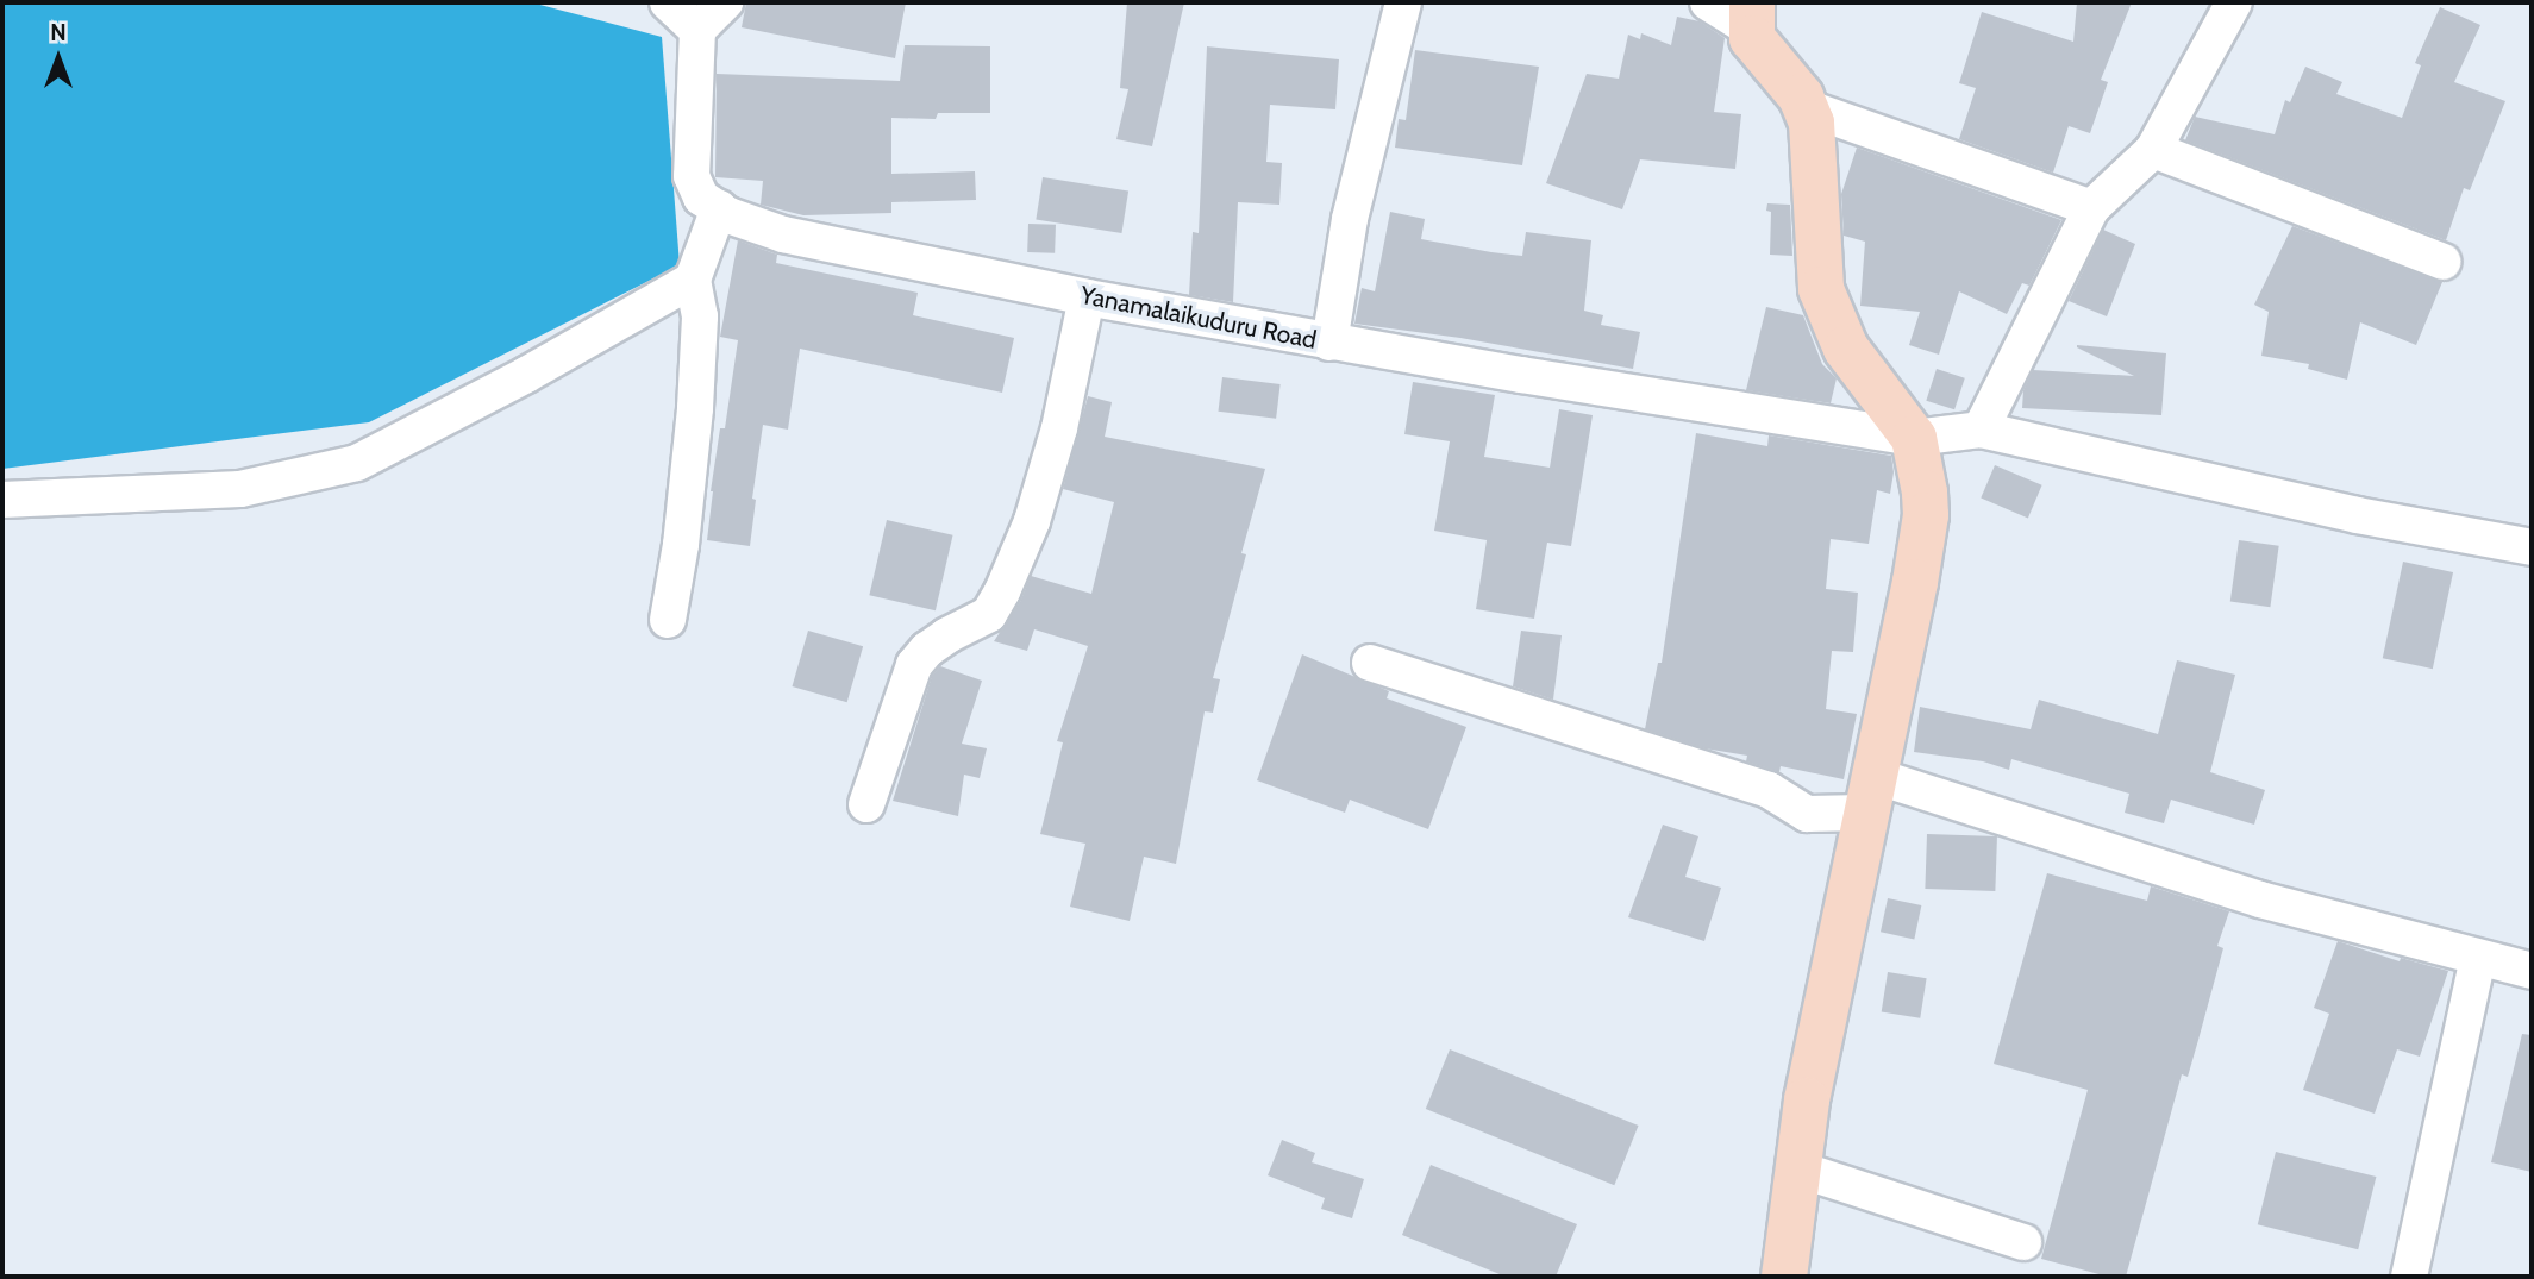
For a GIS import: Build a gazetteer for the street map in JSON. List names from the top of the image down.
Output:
{
  "streets": {
    "street": ["Yanamalaikuduru Road"]
  },
  "north": "top"
}
